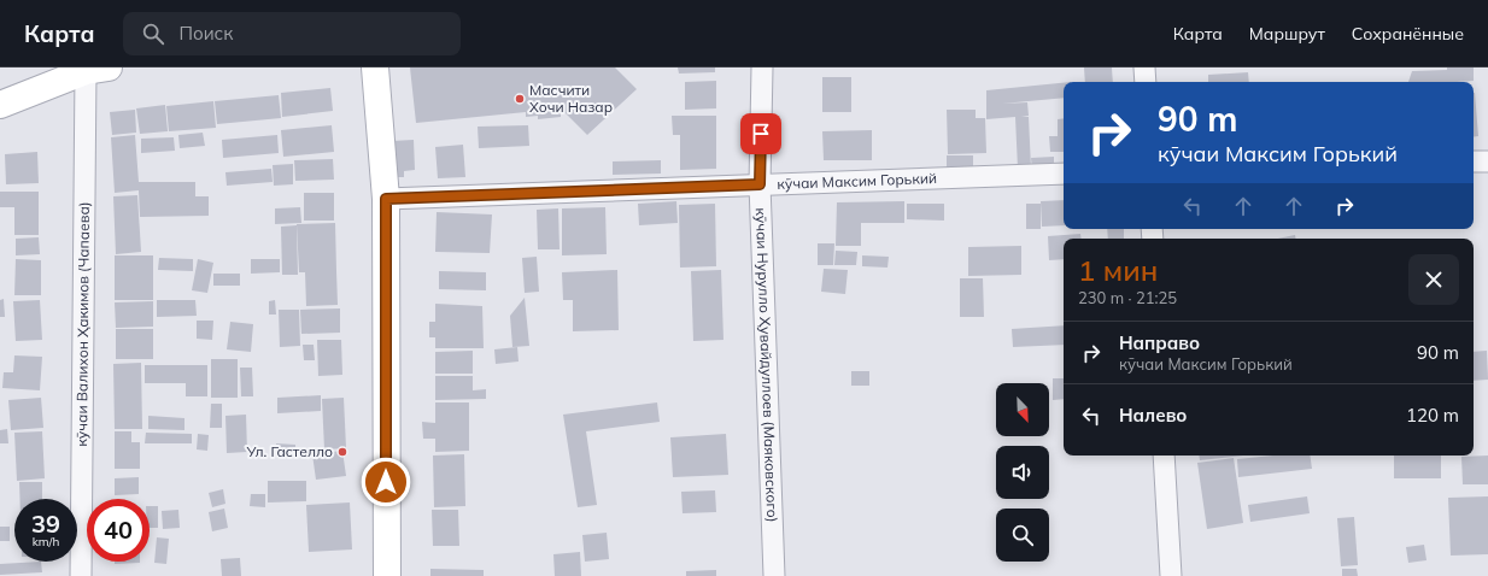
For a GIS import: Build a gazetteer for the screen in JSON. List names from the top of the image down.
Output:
{
  "streets": {
    "street": ["кӯчаи Максим Горький", "кӯчаи Валихон Ҳакимов (Чапаева)", "кӯчаи Нурулло Ҳувайдуллоев (Маяковского)"]
  },
  "crossings": [
    ["кӯчаи Максим Горький", "кӯчаи Нурулло Ҳувайдуллоев (Маяковского)"]
  ],
  "places": ["Масчити Хочи Назар", "Ул. Гастелло"],
  "north": "bottom right",
  "page": {
    "header": "Карта",
    "search": "Поиск",
    "nav": ["Карта", "Маршрут", "Сохранённые"],
    "turn": ["90 m", "кӯчаи Максим Горький"],
    "heading": ["1 мин", "230 m · 21:25"],
    "list": [
      {
        "name": "Направо",
        "note": "кӯчаи Максим Горький",
        "value": "90 m"
      },
      {
        "name": "Налево",
        "value": "120 m"
      }
    ],
    "speed": "39 km/h",
    "limit": "40"
  }
}
